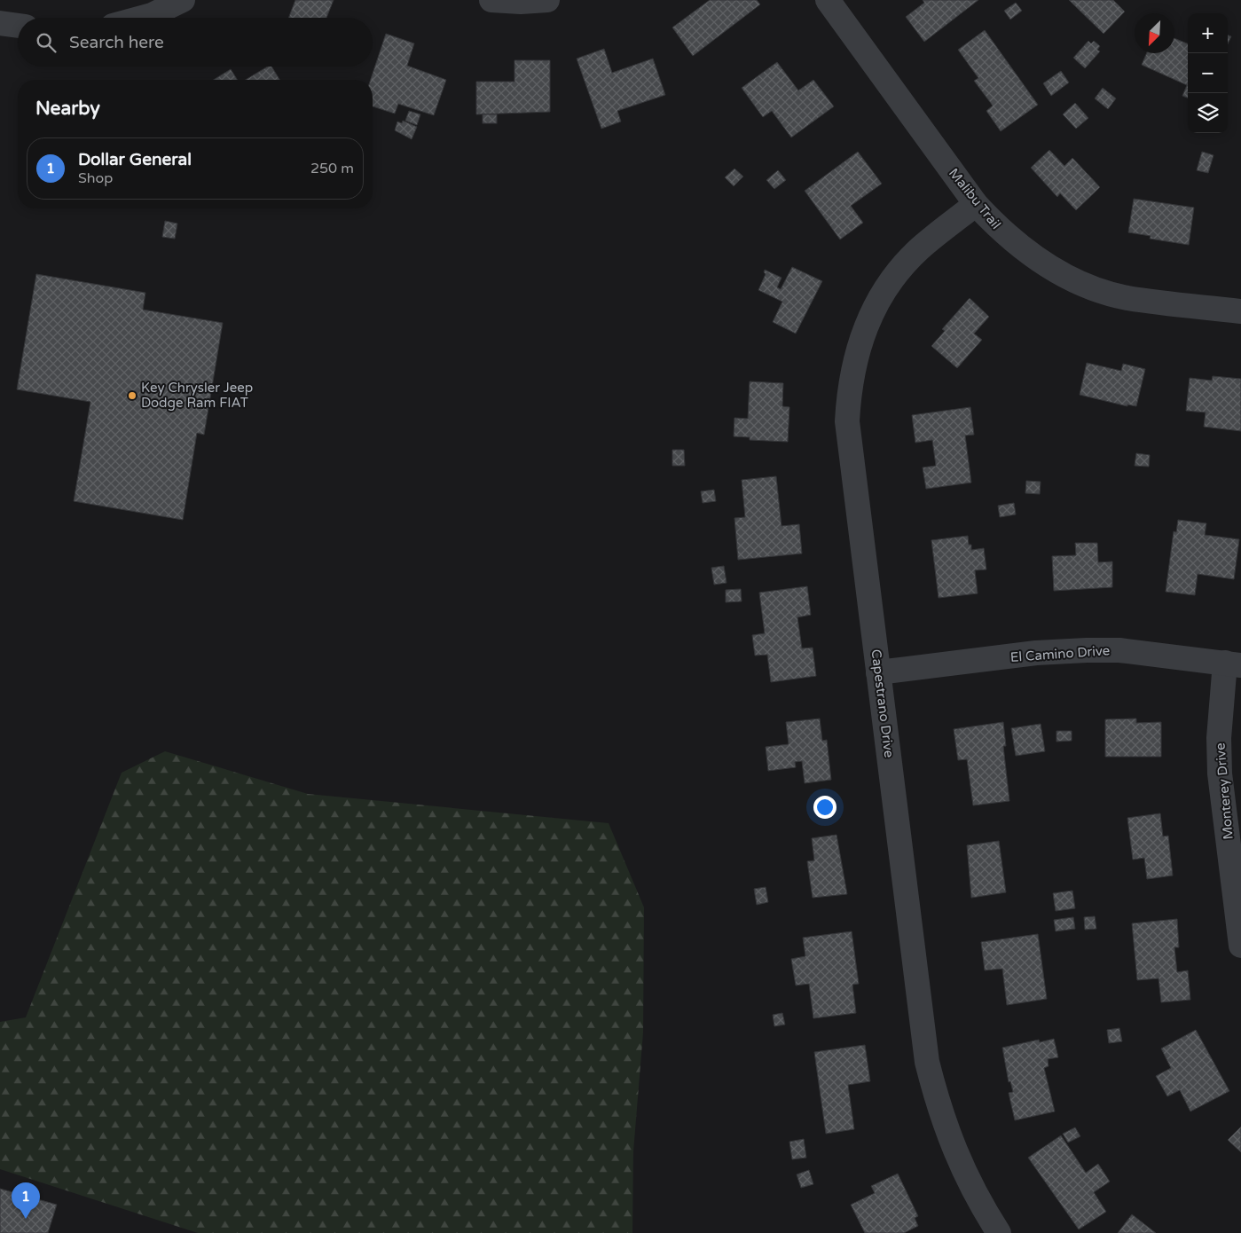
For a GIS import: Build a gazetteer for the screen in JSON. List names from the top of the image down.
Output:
{
  "streets": {
    "street": [
      "Malibu Trail",
      "El Camino Drive",
      "Capestrano Drive",
      "Monterey Drive"
    ]
  },
  "crossings": [
    ["Malibu Trail", "Capestrano Drive"],
    ["El Camino Drive", "Capestrano Drive"],
    ["El Camino Drive", "Monterey Drive"]
  ],
  "places": ["Key Chrysler Jeep Dodge Ram FIAT"],
  "north": "bottom left",
  "page": {
    "map_buttons": ["+", "−"],
    "search": "Search here",
    "heading": "Nearby",
    "list": [
      {
        "mark": "1",
        "name": "Dollar General",
        "note": "Shop",
        "value": "250 m"
      }
    ],
    "pins": "1"
  }
}
